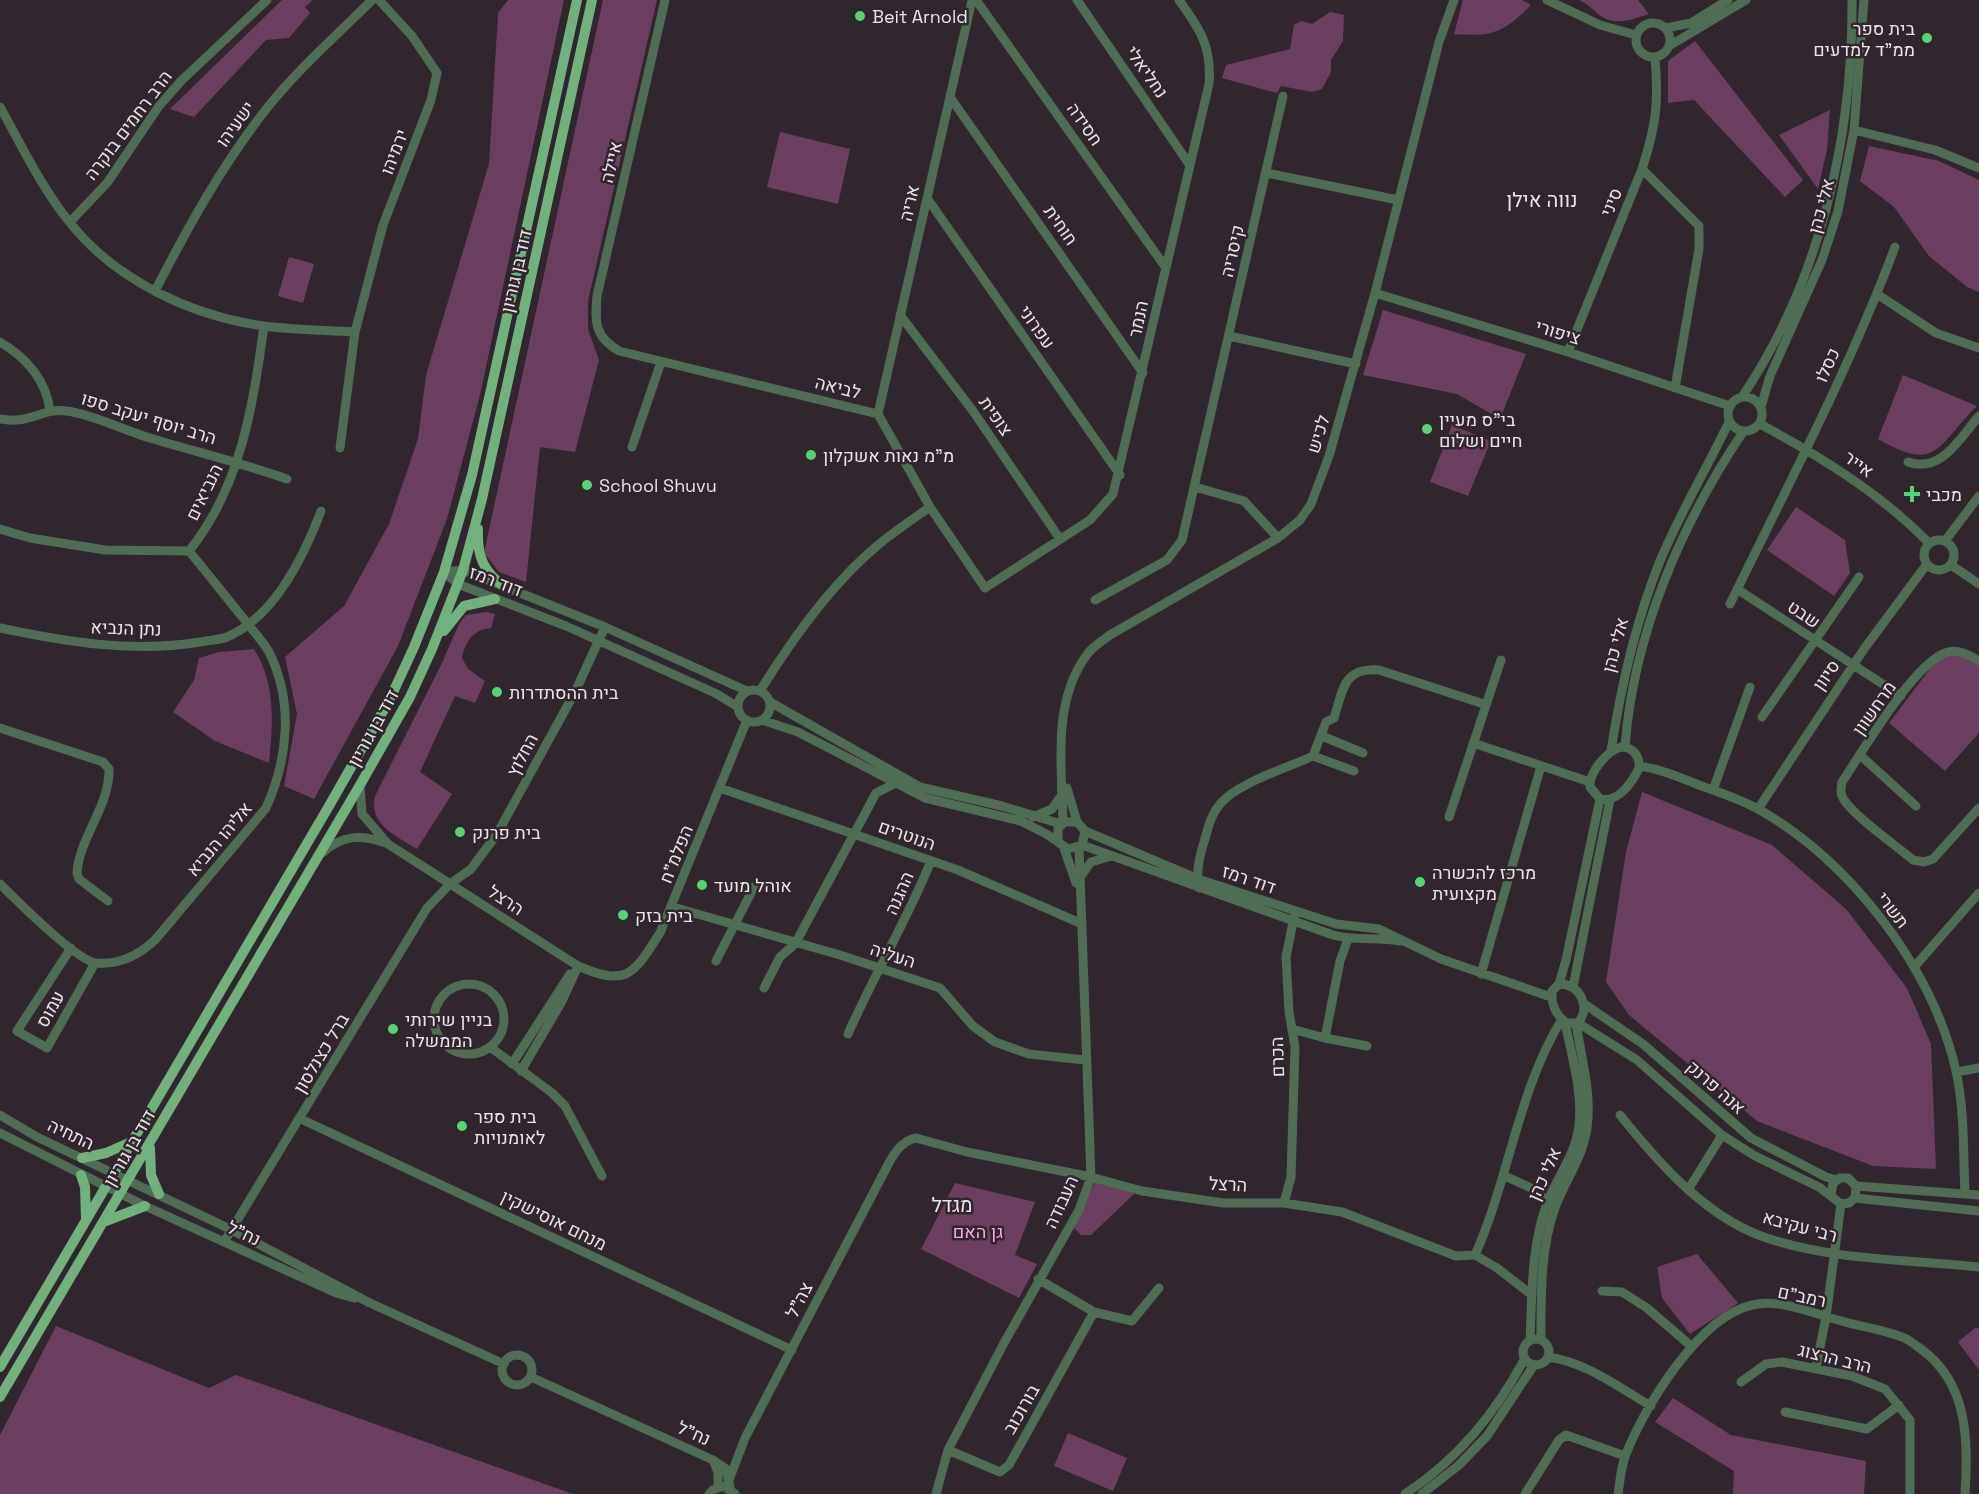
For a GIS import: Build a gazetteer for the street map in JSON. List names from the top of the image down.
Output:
{
  "streets": {
    "main road": ["דוד בן גוריון"],
    "street": [
      "נחליאלי",
      "ישעיהו",
      "חסידה",
      "הרב רחמים בוקרה",
      "ירמיהו",
      "איילה",
      "סיני",
      "אריה",
      "אלי כהן",
      "חוחית",
      "קיסריה",
      "הנמר",
      "עפרוני",
      "ציפורי",
      "כסלו",
      "לביאה",
      "צופית",
      "הרב יוסף יעקב ספו",
      "לכיש",
      "אייר",
      "הנביאים",
      "דוד רמז",
      "שבט",
      "נתן הנביא",
      "סיוון",
      "מרחשוון",
      "החלוץ",
      "הנוטרים",
      "אליהו הנביא",
      "הפלמ\"ח",
      "ההגנה",
      "הרצל",
      "תשרי",
      "העליה",
      "עמוס",
      "ברל כצנלסון",
      "הכרם",
      "אנה פרנק",
      "התחיה",
      "העבודה",
      "מנחם אוסישקין",
      "רבי עקיבא",
      "נח\"ל",
      "רמב\"ם",
      "צה\"ל",
      "הרב הרצוג",
      "בורוכוב"
    ]
  },
  "crossings": [
    ["נחליאלי", "הנמר"],
    ["חסידה", "אריה"],
    ["חסידה", "הנמר"],
    ["איילה", "לביאה"],
    ["סיני", "ציפורי"],
    ["אריה", "חוחית"],
    ["אריה", "עפרוני"],
    ["אריה", "לביאה"],
    ["אריה", "צופית"],
    ["אלי כהן", "ציפורי"],
    ["אלי כהן", "אייר"],
    ["אלי כהן", "דוד רמז"],
    ["אלי כהן", "הרצל"],
    ["אלי כהן", "תשרי"],
    ["אלי כהן", "אנה פרנק"],
    ["חוחית", "הנמר"],
    ["דוד בן גוריון", "דוד רמז"],
    ["דוד בן גוריון", "הרצל"],
    ["דוד בן גוריון", "התחיה"],
    ["דוד בן גוריון", "נח\"ל"],
    ["הנמר", "עפרוני"],
    ["הנמר", "לביאה"],
    ["הנמר", "צופית"],
    ["ציפורי", "לכיש"],
    ["ציפורי", "אייר"],
    ["כסלו", "אייר"],
    ["כסלו", "שבט"],
    ["הרב יוסף יעקב ספו", "הנביאים"],
    ["לכיש", "דוד רמז"],
    ["לכיש", "העבודה"],
    ["אייר", "סיוון"],
    ["הנביאים", "אליהו הנביא"],
    ["דוד רמז", "החלוץ"],
    ["דוד רמז", "הפלמ\"ח"],
    ["דוד רמז", "הכרם"],
    ["דוד רמז", "אנה פרנק"],
    ["דוד רמז", "העבודה"],
    ["שבט", "סיוון"],
    ["שבט", "מרחשוון"],
    ["נתן הנביא", "אליהו הנביא"],
    ["סיוון", "תשרי"],
    ["החלוץ", "הרצל"],
    ["החלוץ", "ברל כצנלסון"],
    ["הנוטרים", "הפלמ\"ח"],
    ["הנוטרים", "ההגנה"],
    ["הנוטרים", "העבודה"],
    ["אליהו הנביא", "עמוס"],
    ["הפלמ\"ח", "הרצל"],
    ["הפלמ\"ח", "העליה"],
    ["ההגנה", "העליה"],
    ["הרצל", "ברל כצנלסון"],
    ["הרצל", "הכרם"],
    ["הרצל", "העבודה"],
    ["הרצל", "צה\"ל"],
    ["העליה", "העבודה"],
    ["ברל כצנלסון", "מנחם אוסישקין"],
    ["ברל כצנלסון", "נח\"ל"],
    ["התחיה", "נח\"ל"],
    ["העבודה", "בורוכוב"],
    ["מנחם אוסישקין", "צה\"ל"],
    ["נח\"ל", "צה\"ל"]
  ],
  "districts": ["נווה אילן", "מגדל"],
  "parks": ["גן האם"],
  "places": {
    "other": [
      "Beit Arnold",
      "בית ספר ממ\"ד למדעים",
      "בי\"ס מעיין חיים ושלום",
      "מ\"מ נאות אשקלון",
      "School Shuvu",
      "בית ההסתדרות",
      "בית פרנק",
      "מרכז להכשרה מקצועית",
      "אוהל מועד",
      "בית בזק",
      "בניין שירותי הממשלה",
      "בית ספר לאומנויות"
    ],
    "health": ["מכבי"]
  }
}
